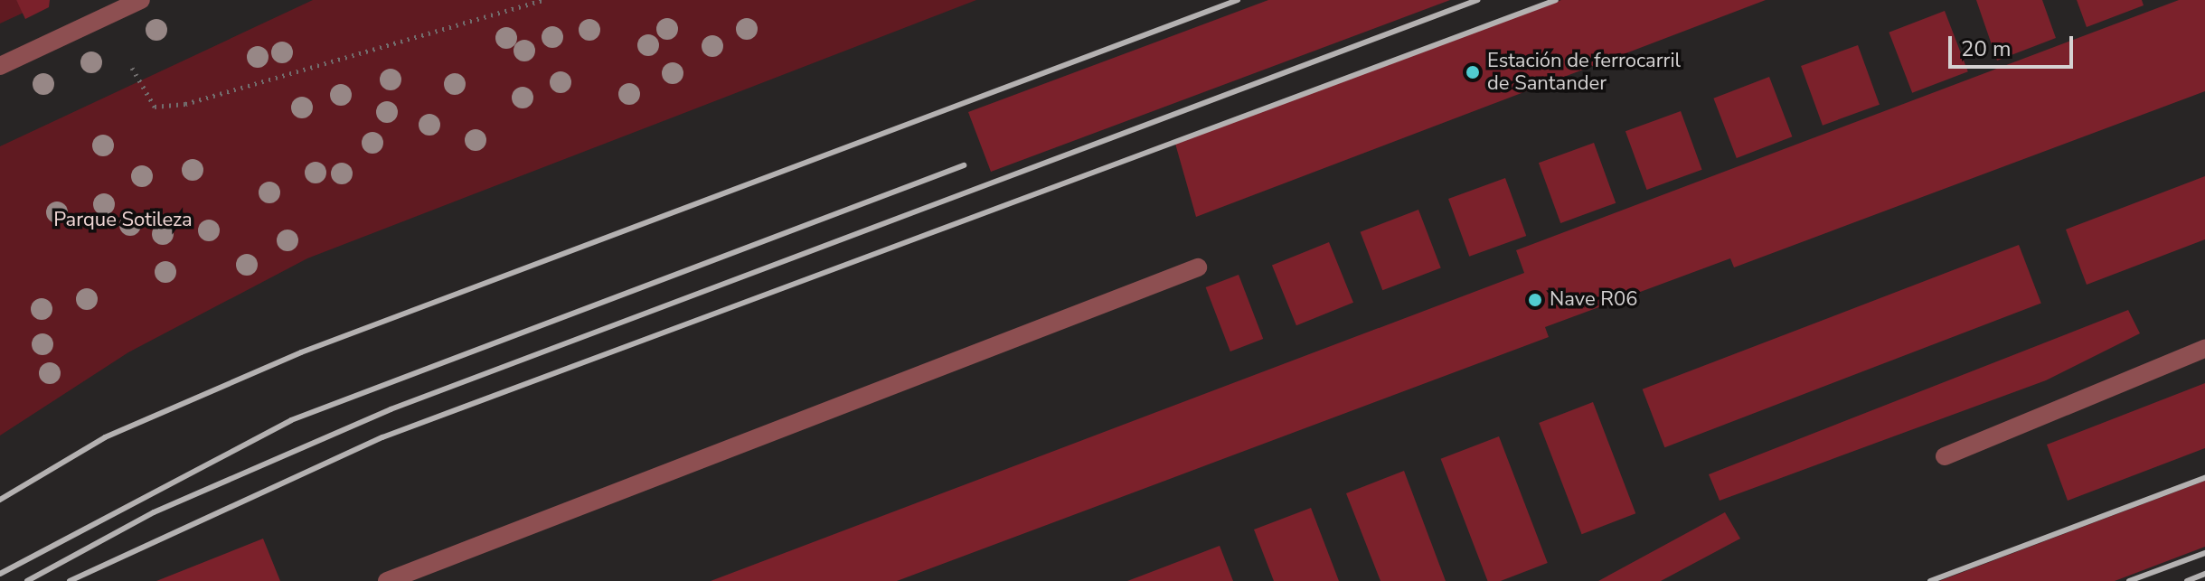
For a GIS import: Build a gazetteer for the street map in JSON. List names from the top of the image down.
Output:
{
  "parks": ["Parque Sotileza"],
  "places": ["Estación de ferrocarril de Santander", "Nave R06"],
  "scale_bar": "20 m"
}
